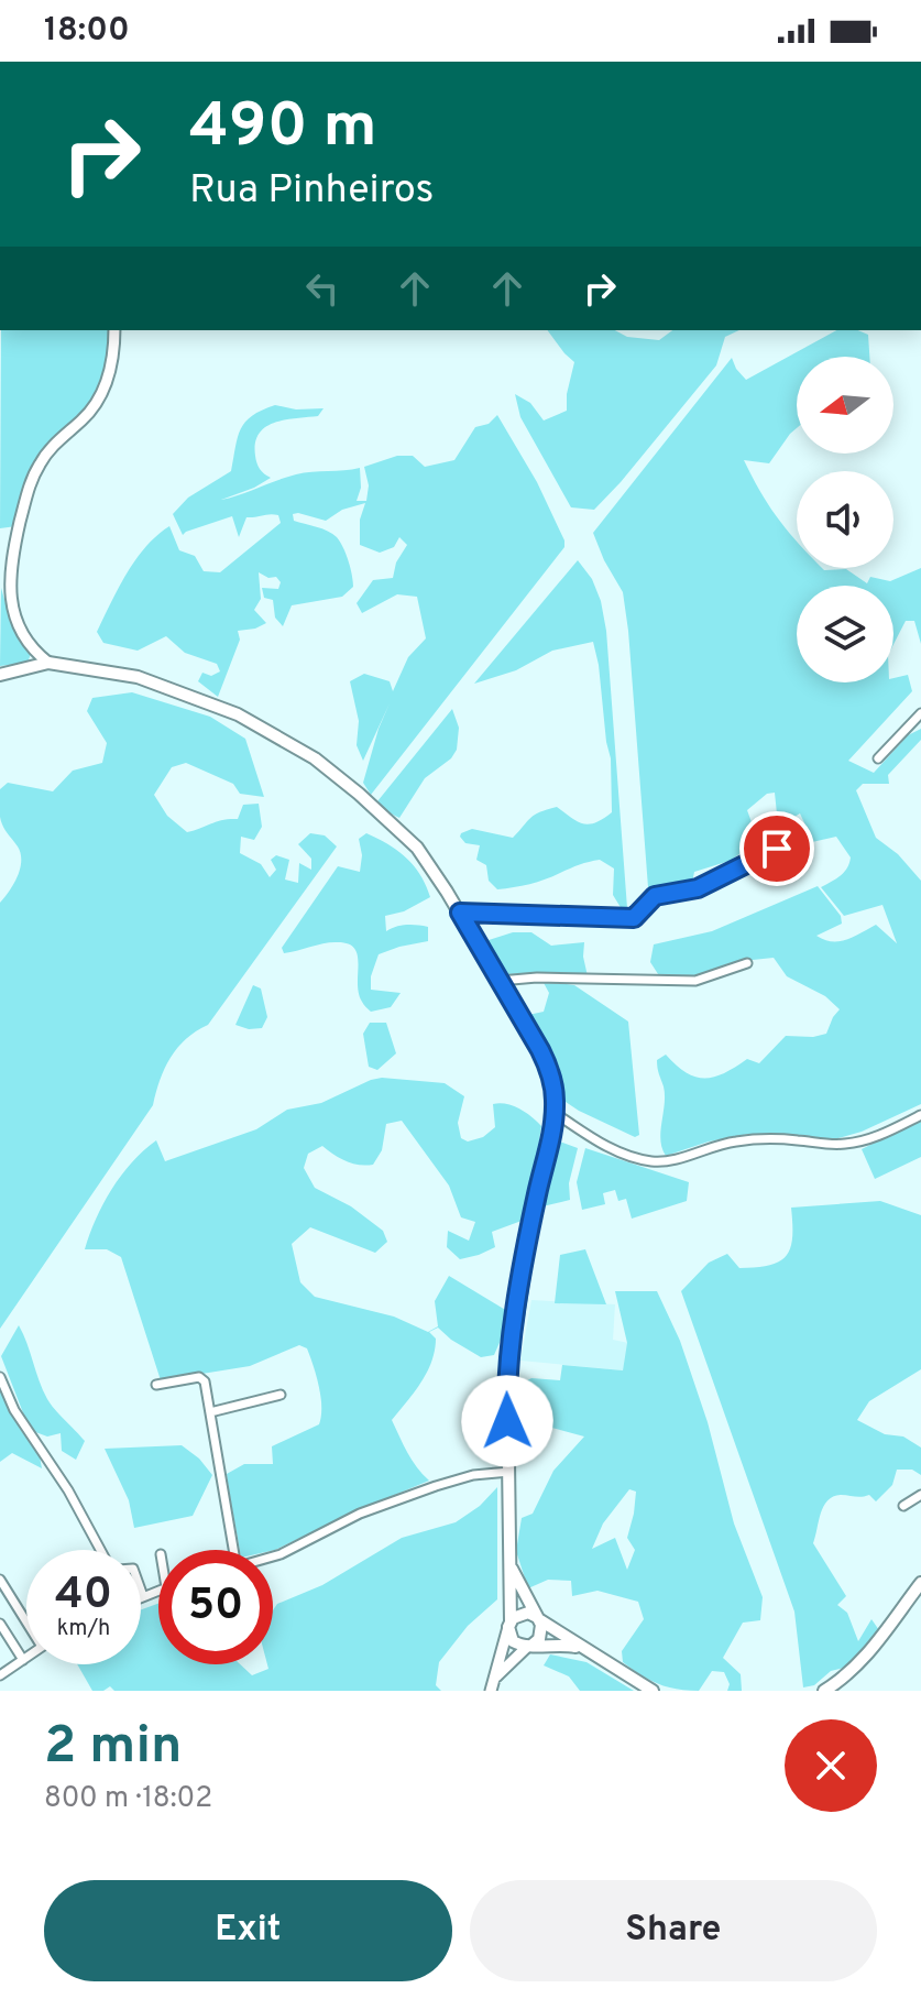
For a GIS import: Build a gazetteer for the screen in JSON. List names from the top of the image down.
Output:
{
  "north": "left",
  "page": {
    "status": "18:00",
    "turn": ["490 m", "Rua Pinheiros"],
    "speed": "40 km/h",
    "limit": "50",
    "heading": ["2 min", "800 m · 18:02"],
    "buttons": ["Exit", "Share"]
  }
}
